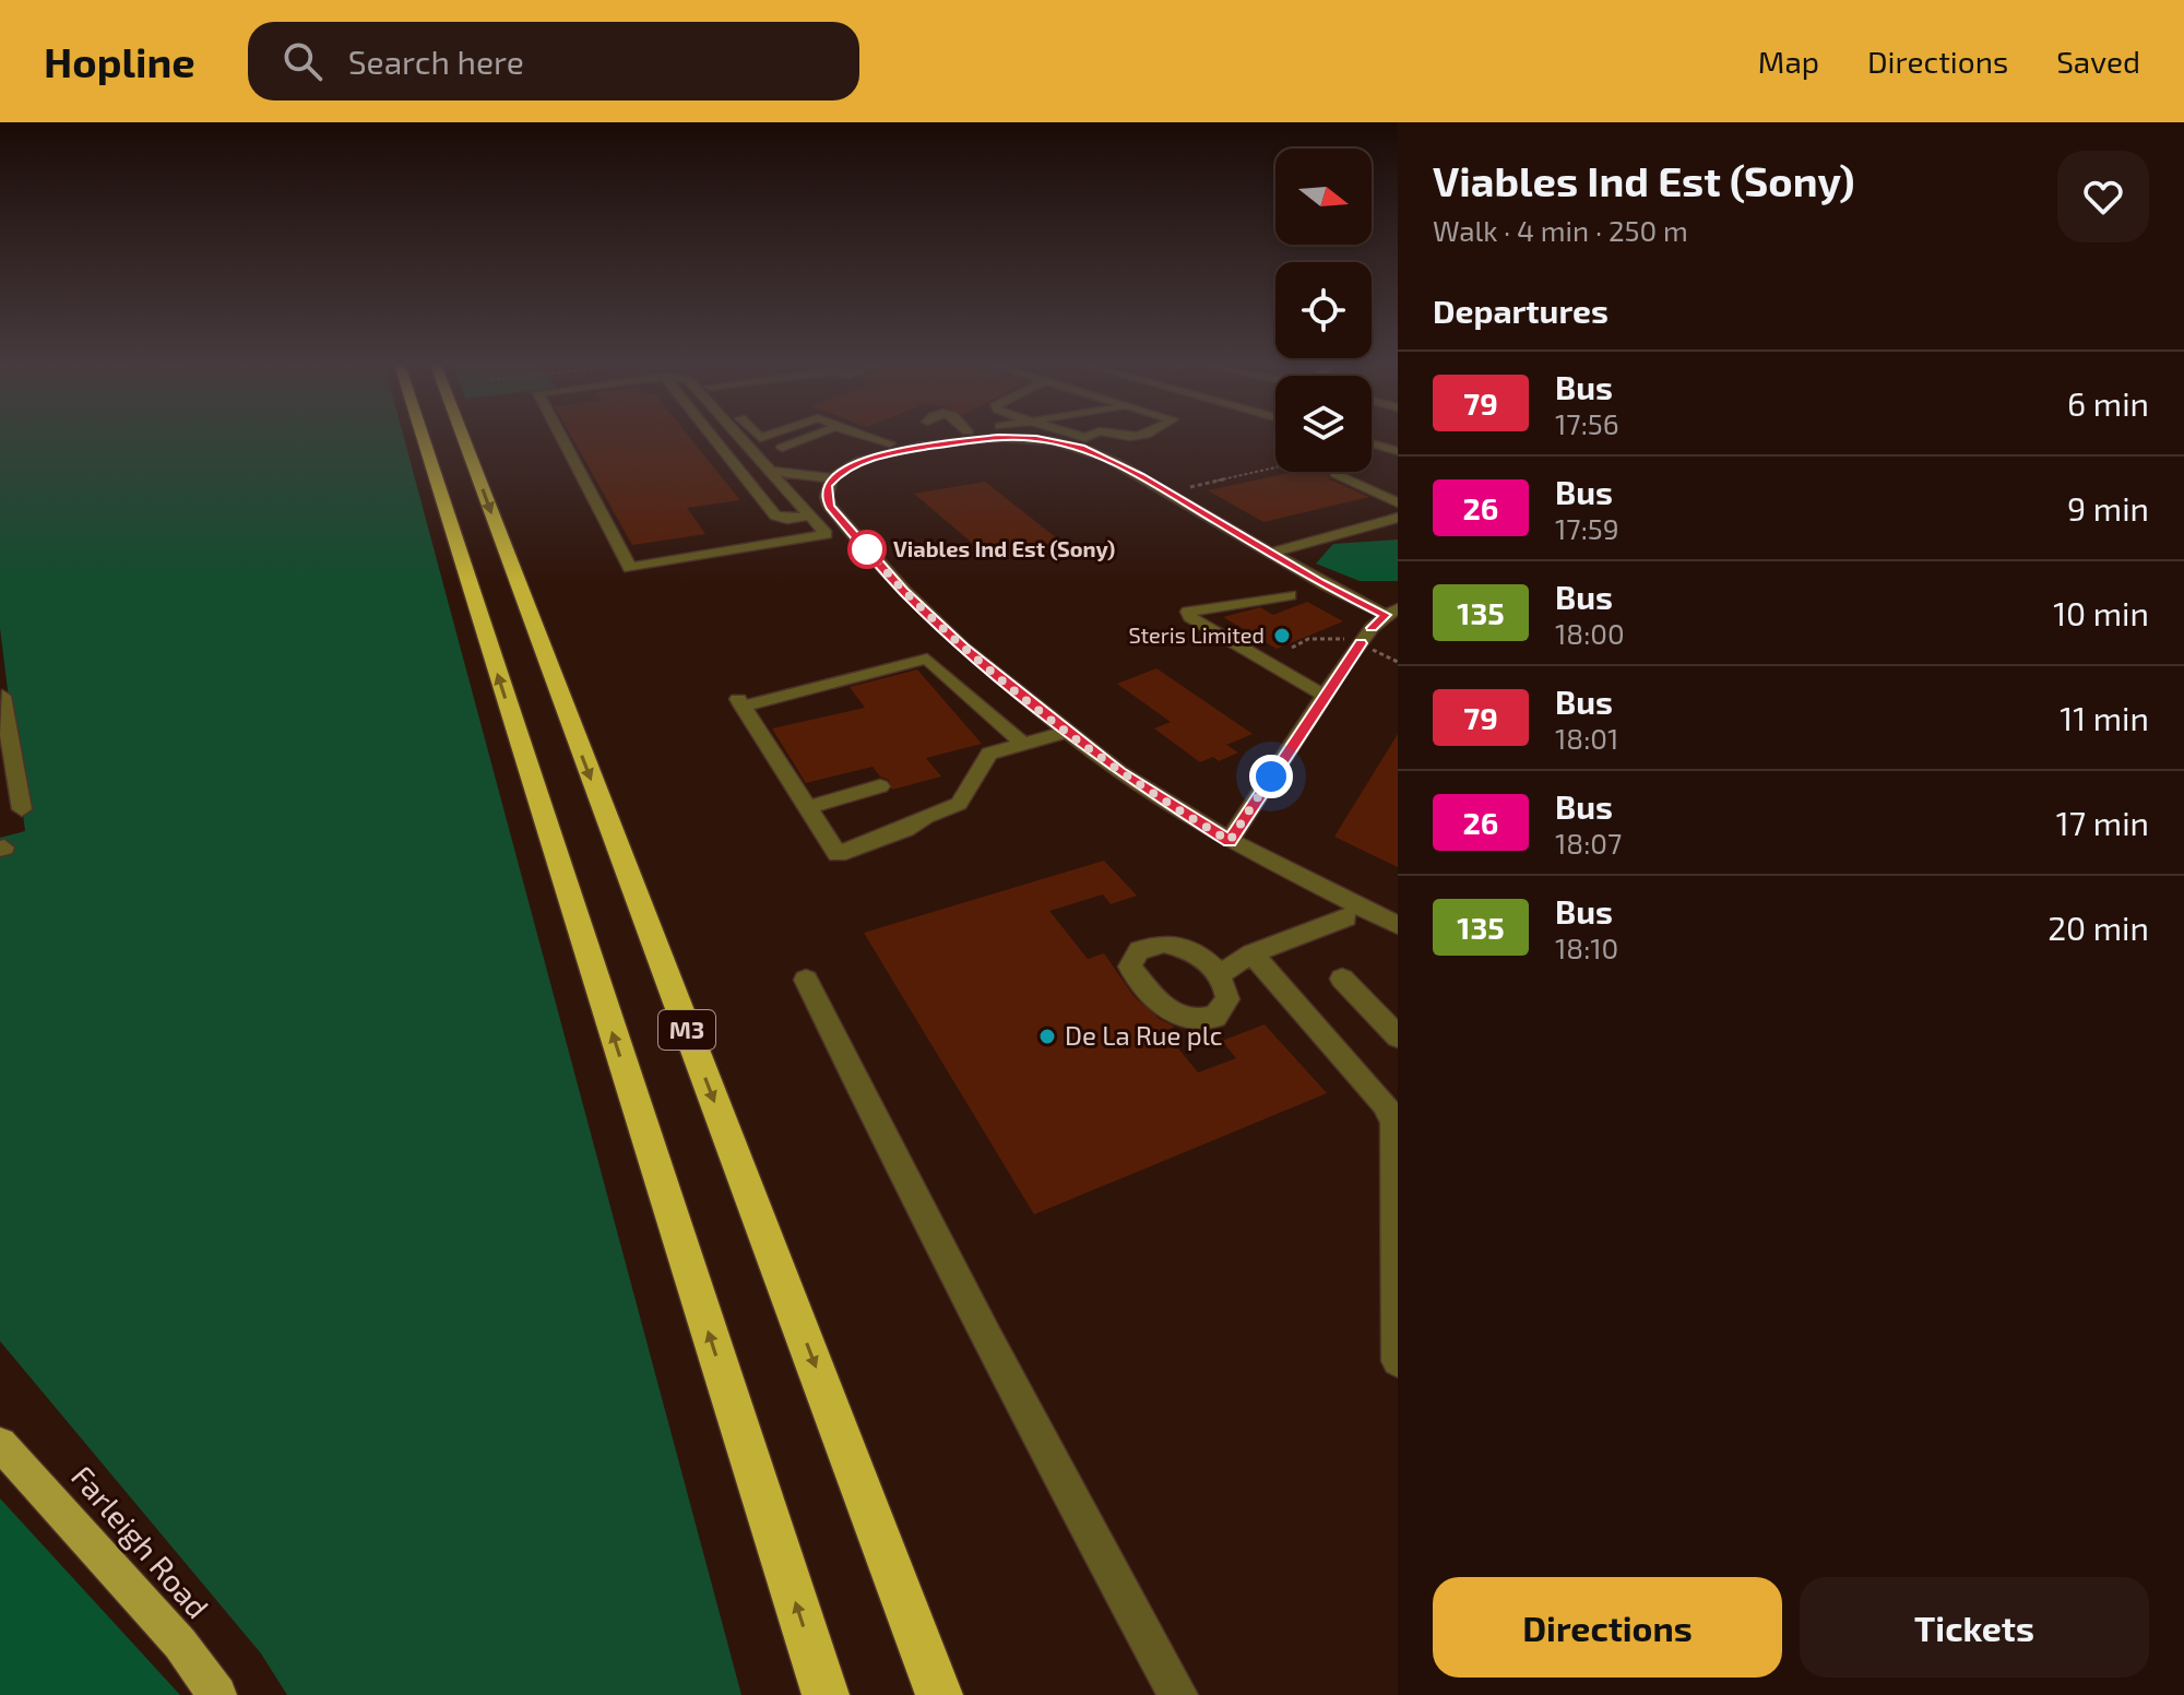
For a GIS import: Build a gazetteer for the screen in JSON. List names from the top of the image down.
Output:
{
  "streets": {
    "highway": ["M3"],
    "main road": ["Farleigh Road"]
  },
  "places": ["Viables Ind Est (Sony)", "Steris Limited", "De La Rue plc"],
  "lines": ["bus line 79"],
  "north": "right",
  "page": {
    "header": "Hopline",
    "search": "Search here",
    "nav": ["Map", "Directions", "Saved"],
    "heading": [
      ["Viables Ind Est (Sony)", "Walk · 4 min · 250 m"],
      "Departures"
    ],
    "list": [
      {
        "mark": "79",
        "name": "Bus",
        "note": "17:56",
        "value": "6 min"
      },
      {
        "mark": "26",
        "name": "Bus",
        "note": "17:59",
        "value": "9 min"
      },
      {
        "mark": "135",
        "name": "Bus",
        "note": "18:00",
        "value": "10 min"
      },
      {
        "mark": "79",
        "name": "Bus",
        "note": "18:01",
        "value": "11 min"
      },
      {
        "mark": "26",
        "name": "Bus",
        "note": "18:07",
        "value": "17 min"
      },
      {
        "mark": "135",
        "name": "Bus",
        "note": "18:10",
        "value": "20 min"
      }
    ],
    "buttons": ["Directions", "Tickets"]
  }
}
